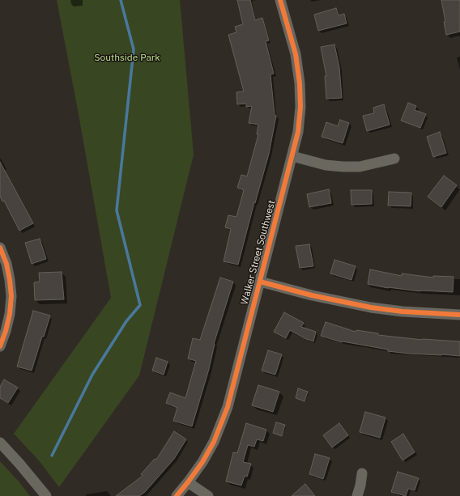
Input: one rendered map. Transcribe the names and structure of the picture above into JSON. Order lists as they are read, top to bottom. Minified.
{"streets":{"street":["Walker Street Southwest"]},"parks":["Southside Park"]}
